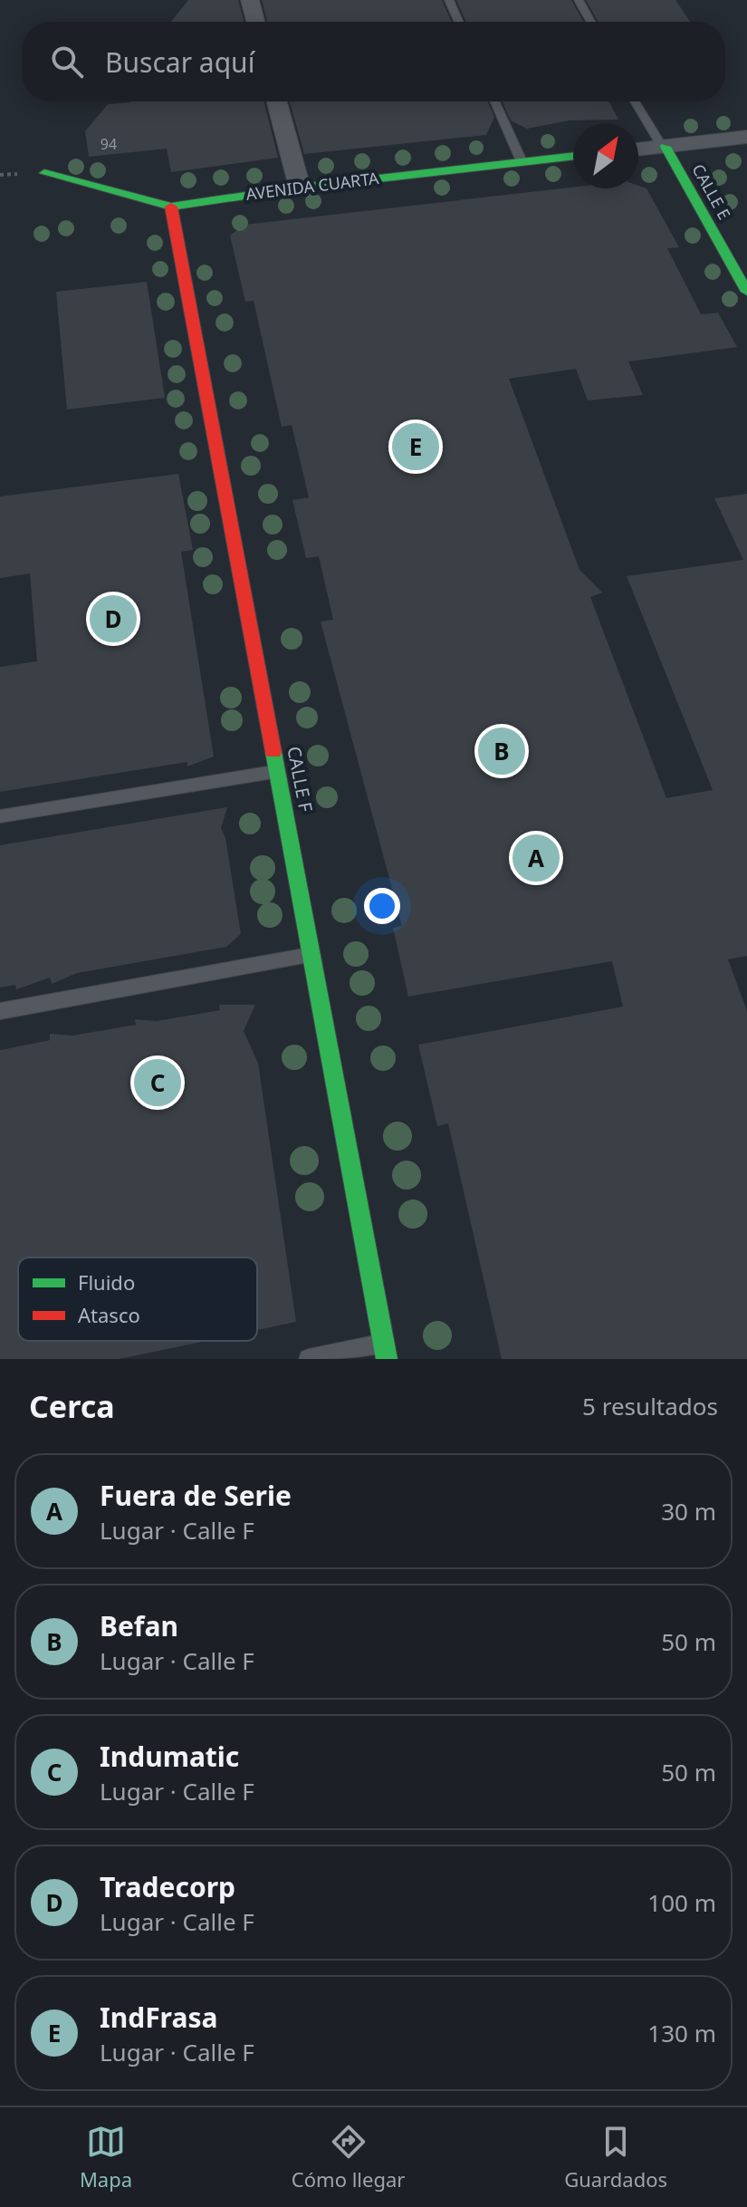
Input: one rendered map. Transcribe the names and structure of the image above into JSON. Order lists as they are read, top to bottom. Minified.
{"streets":{"street":["AVENIDA CUARTA","CALLE E","CALLE F"]},"crossings":[["AVENIDA CUARTA","CALLE F"]],"house_numbers":["94"],"legend":["Fluido","Atasco"],"north":"top right","page":{"search":"Buscar aquí","pins":["E","D","B","A","C"],"heading":["Cerca","5 resultados"],"list":[{"mark":"A","name":"Fuera de Serie","note":"Lugar · Calle F","value":"30 m"},{"mark":"B","name":"Befan","note":"Lugar · Calle F","value":"50 m"},{"mark":"C","name":"Indumatic","note":"Lugar · Calle F","value":"50 m"},{"mark":"D","name":"Tradecorp","note":"Lugar · Calle F","value":"100 m"},{"mark":"E","name":"IndFrasa","note":"Lugar · Calle F","value":"130 m"}],"nav":["Mapa","Cómo llegar","Guardados"]}}
